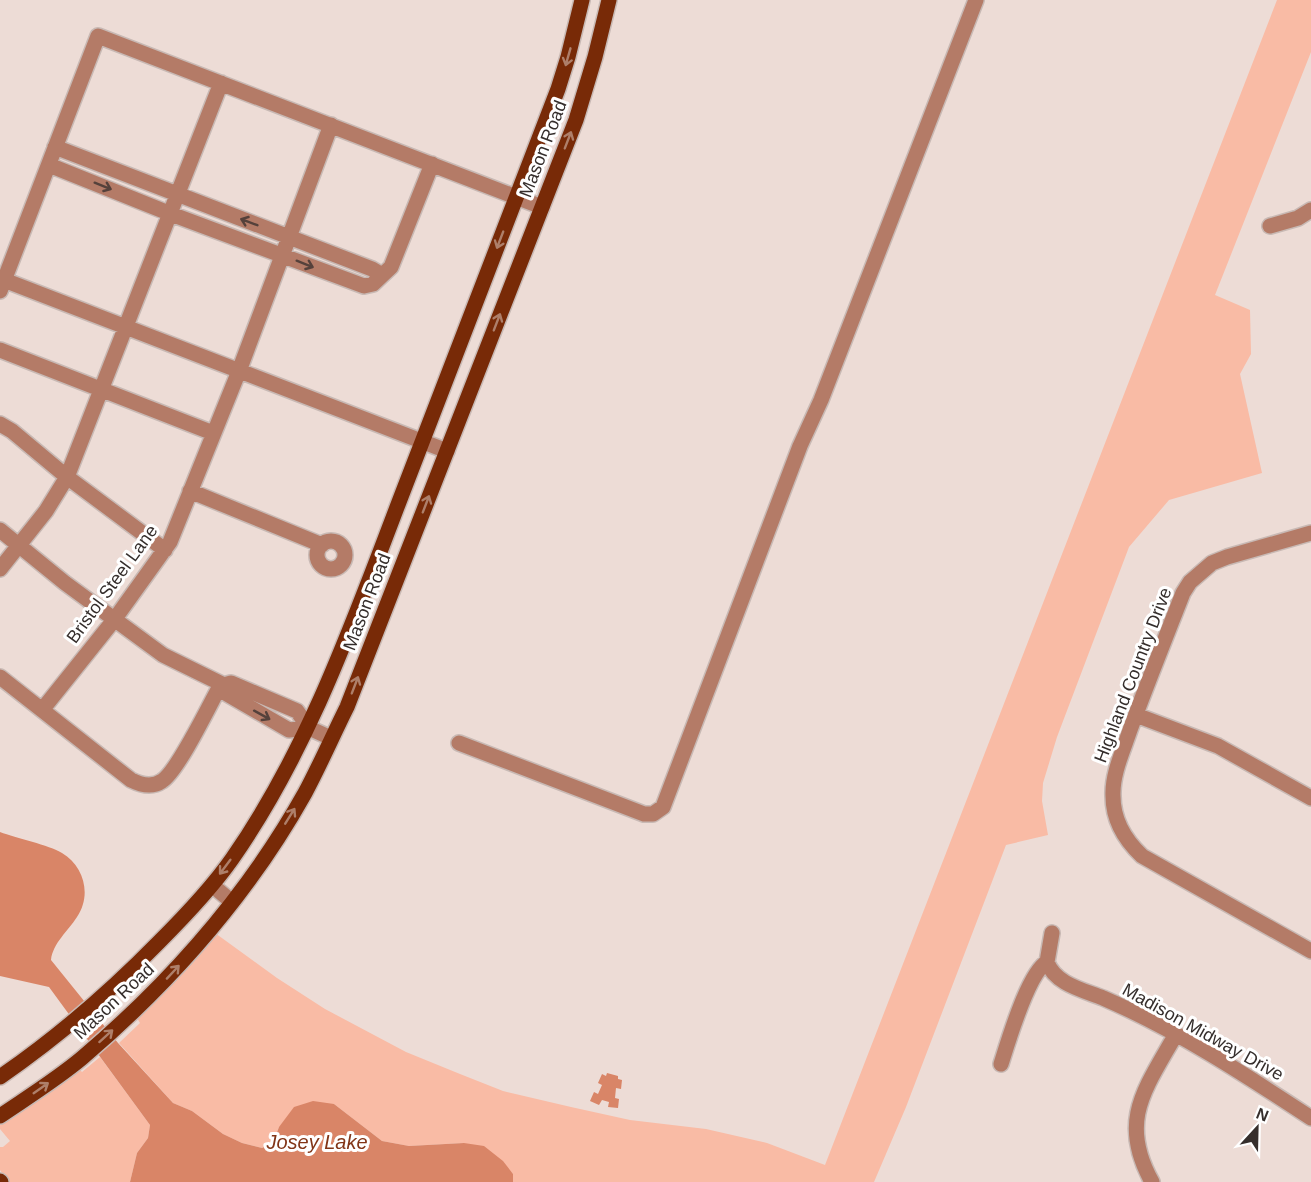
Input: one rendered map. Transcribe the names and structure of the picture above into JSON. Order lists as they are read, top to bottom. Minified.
{"streets":{"main road":["Mason Road"],"street":["Bristol Steel Lane","Highland Country Drive","Madison Midway Drive"]},"water":["Josey Lake"],"north":"top"}
